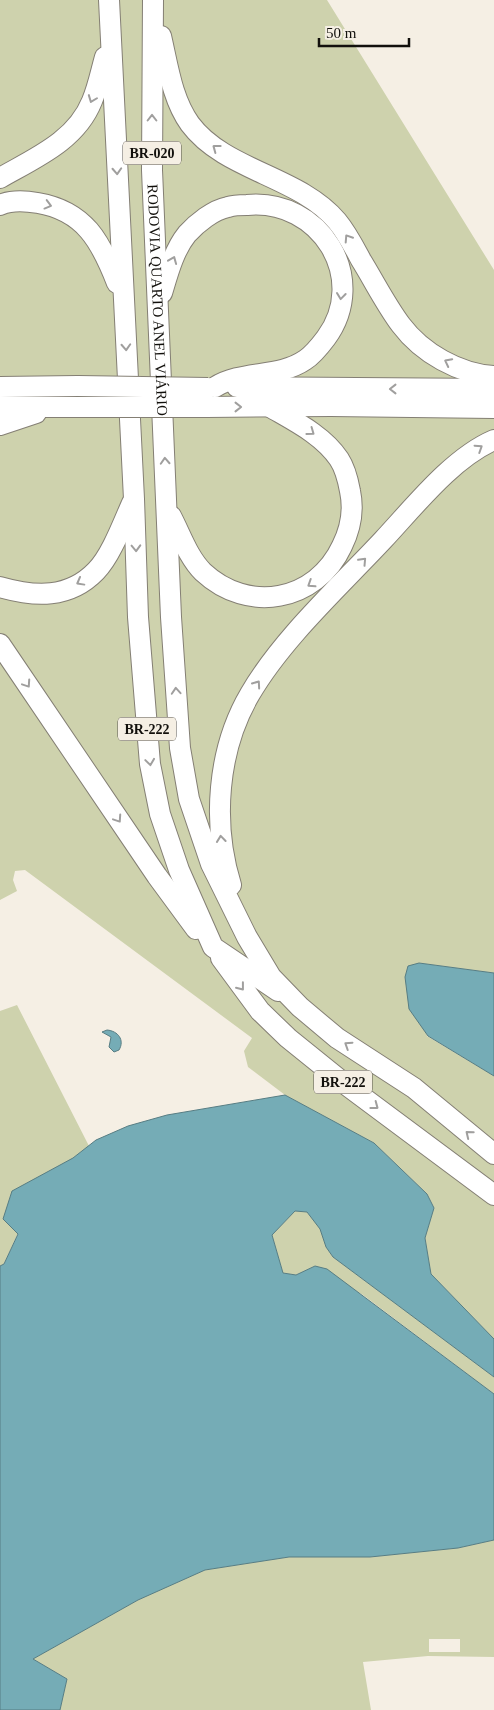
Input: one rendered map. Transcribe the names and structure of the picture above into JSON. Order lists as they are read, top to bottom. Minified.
{"streets":{"highway":["BR-020","RODOVIA QUARTO ANEL VIÁRIO","BR-222"]},"crossings":[["BR-020","BR-222"],["RODOVIA QUARTO ANEL VIÁRIO","BR-222"]],"scale_bar":"50 m"}
